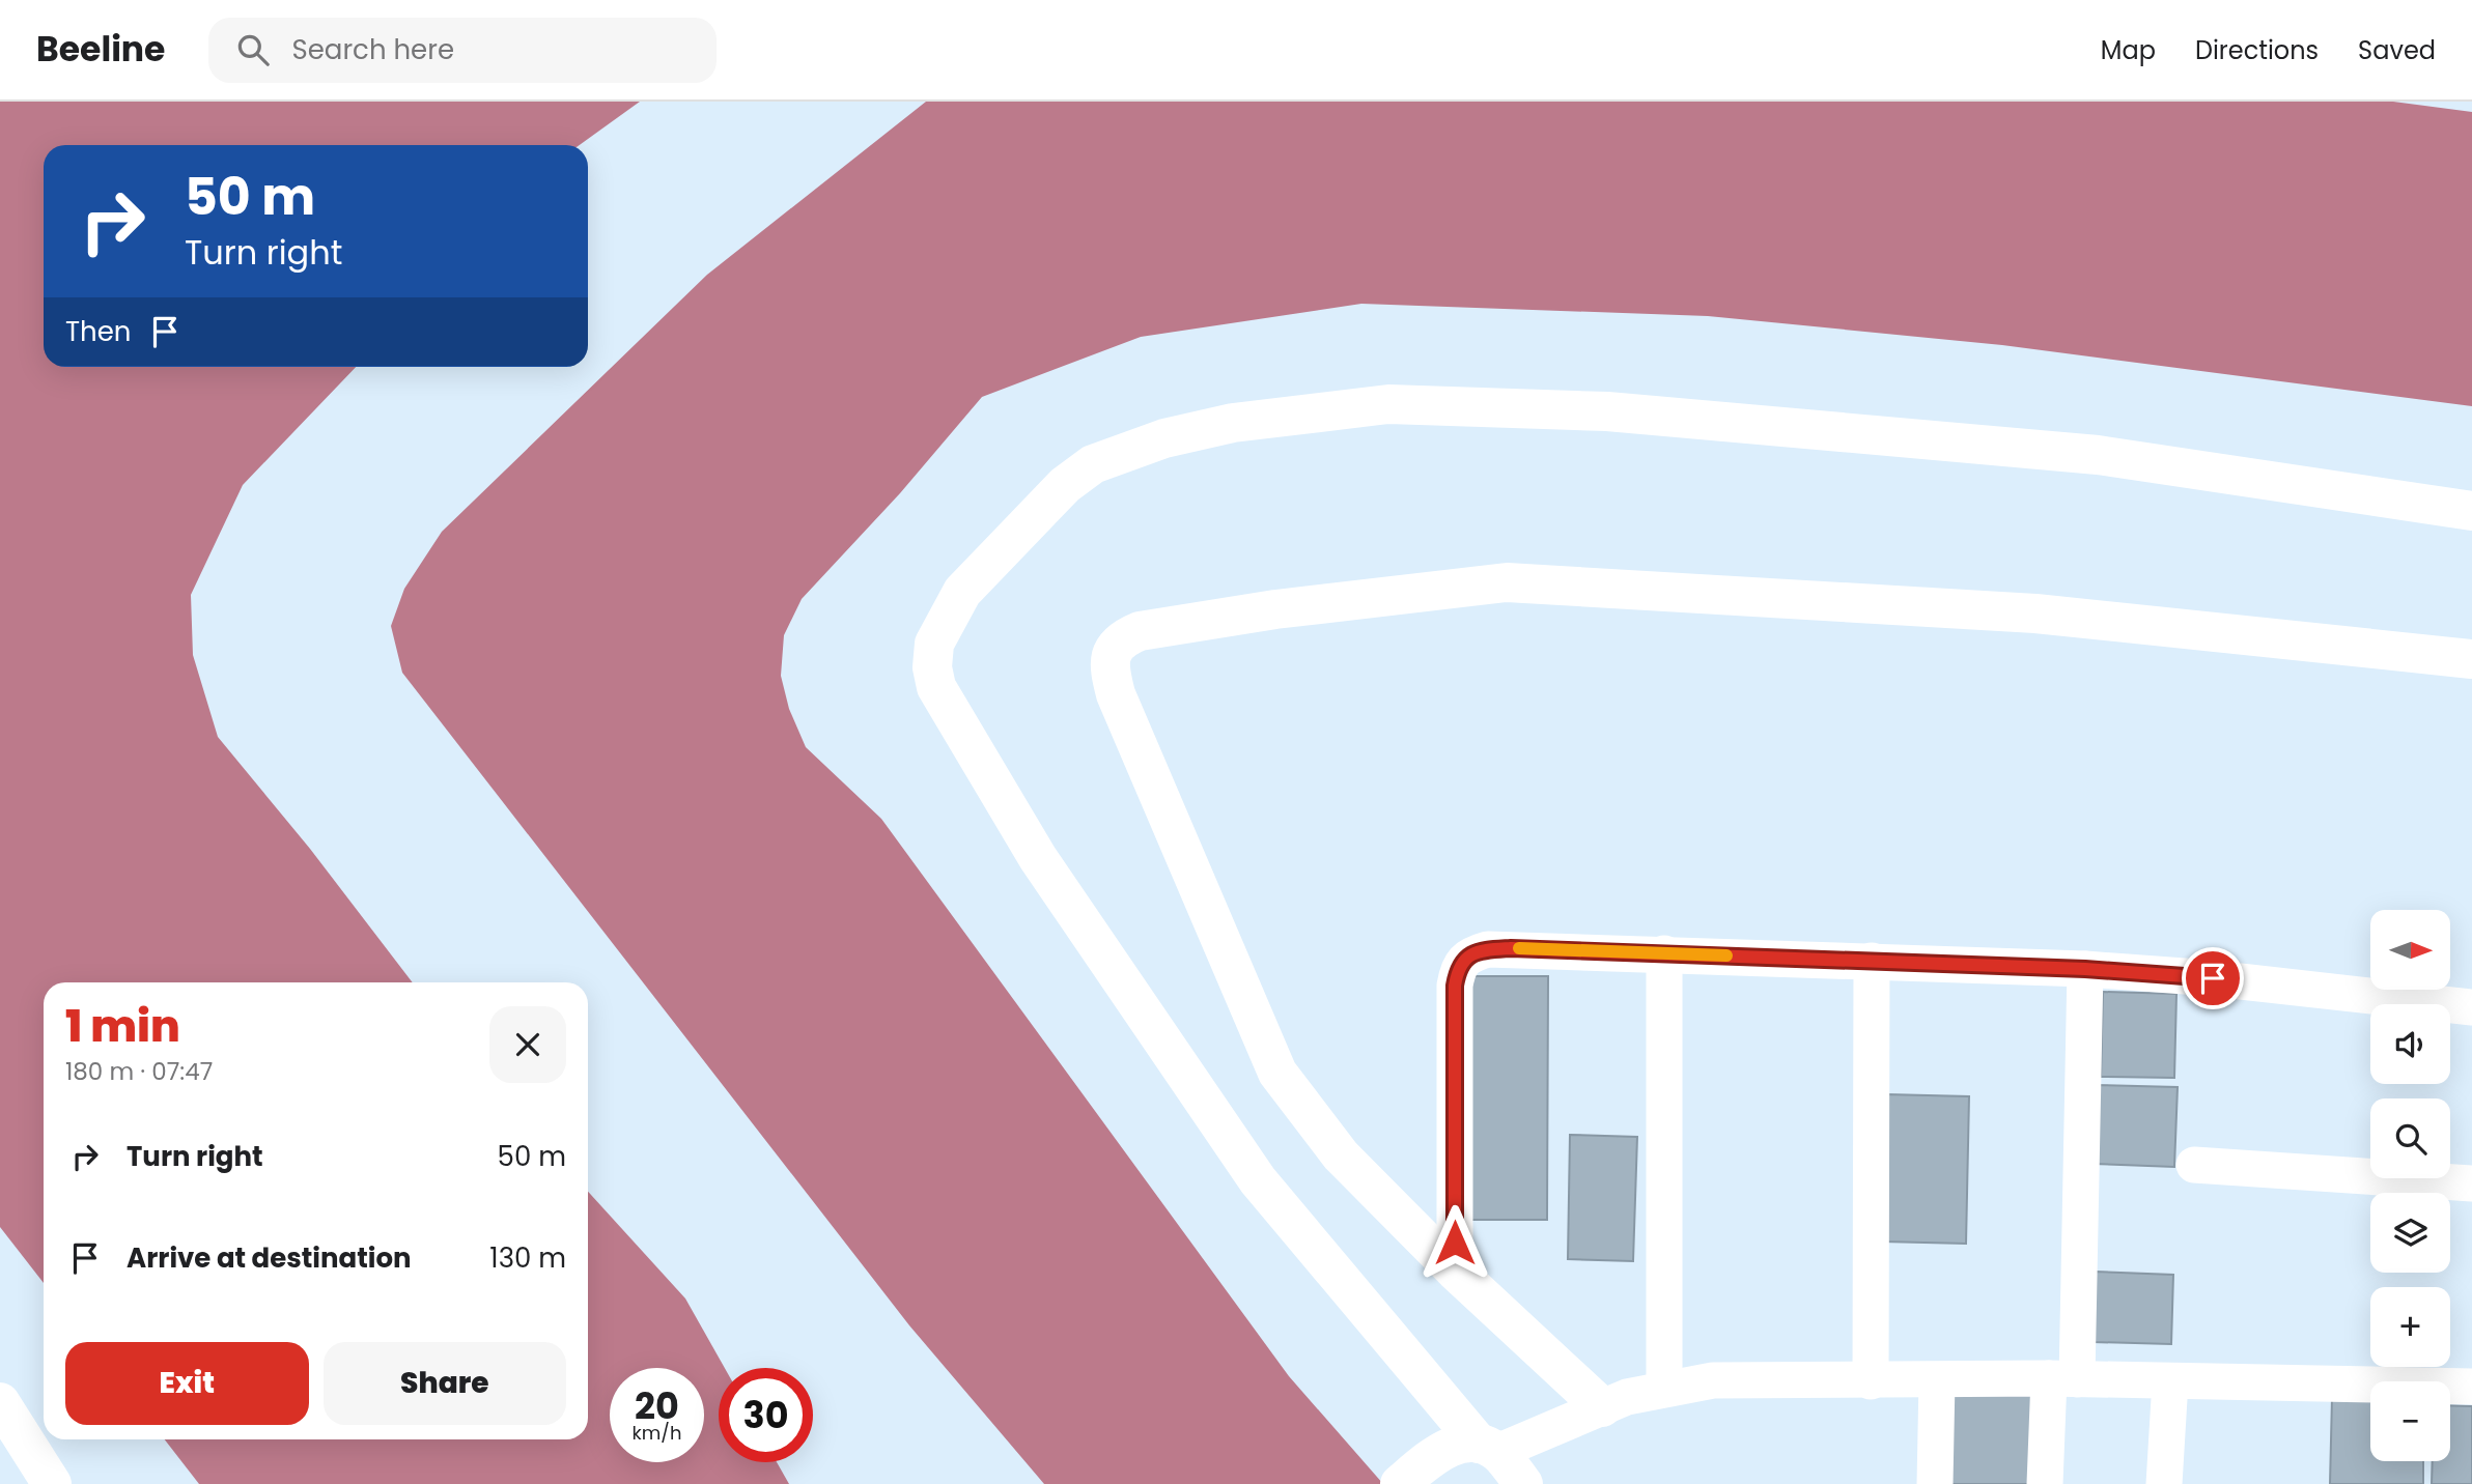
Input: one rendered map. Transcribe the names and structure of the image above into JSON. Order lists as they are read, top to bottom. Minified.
{"north":"right","page":{"header":"Beeline","search":"Search here","nav":["Map","Directions","Saved"],"turn":["50 m","Turn right"],"then":"Then","map_buttons":["+","−"],"heading":["1 min","180 m · 07:47"],"list":[{"name":"Turn right","value":"50 m"},{"name":"Arrive at destination","value":"130 m"}],"buttons":["Exit","Share"],"speed":"20 km/h","limit":"30"}}
